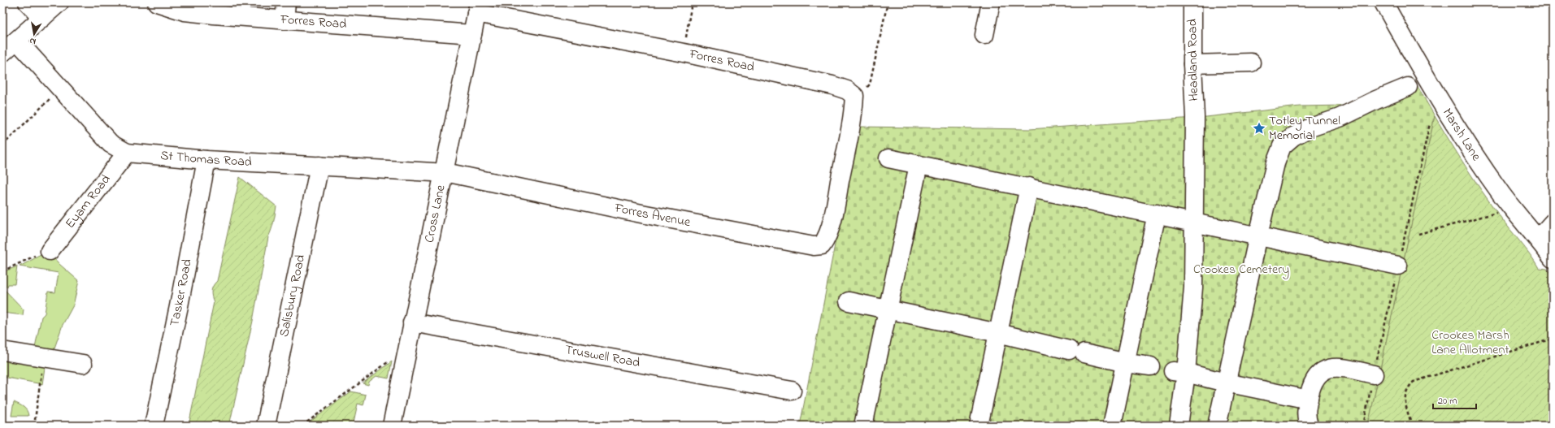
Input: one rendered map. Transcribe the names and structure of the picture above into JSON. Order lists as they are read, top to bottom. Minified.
{"streets":{"street":["Forres Road","Headland Road","Marsh Lane","St Thomas Road","Eyam Road","Cross Lane","Forres Avenue","Tasker Road","Salisbury Road","Truswell Road"]},"crossings":[["Forres Road","Cross Lane"],["Forres Road","Forres Avenue"],["St Thomas Road","Eyam Road"],["St Thomas Road","Cross Lane"],["St Thomas Road","Forres Avenue"],["St Thomas Road","Tasker Road"],["St Thomas Road","Salisbury Road"],["Cross Lane","Forres Avenue"],["Cross Lane","Truswell Road"]],"parks":["Crookes Cemetery","Crookes Marsh Lane Allotment"],"places":{"place":["Totley Tunnel Memorial"]},"scale_bar":"20 m","north":"bottom"}
